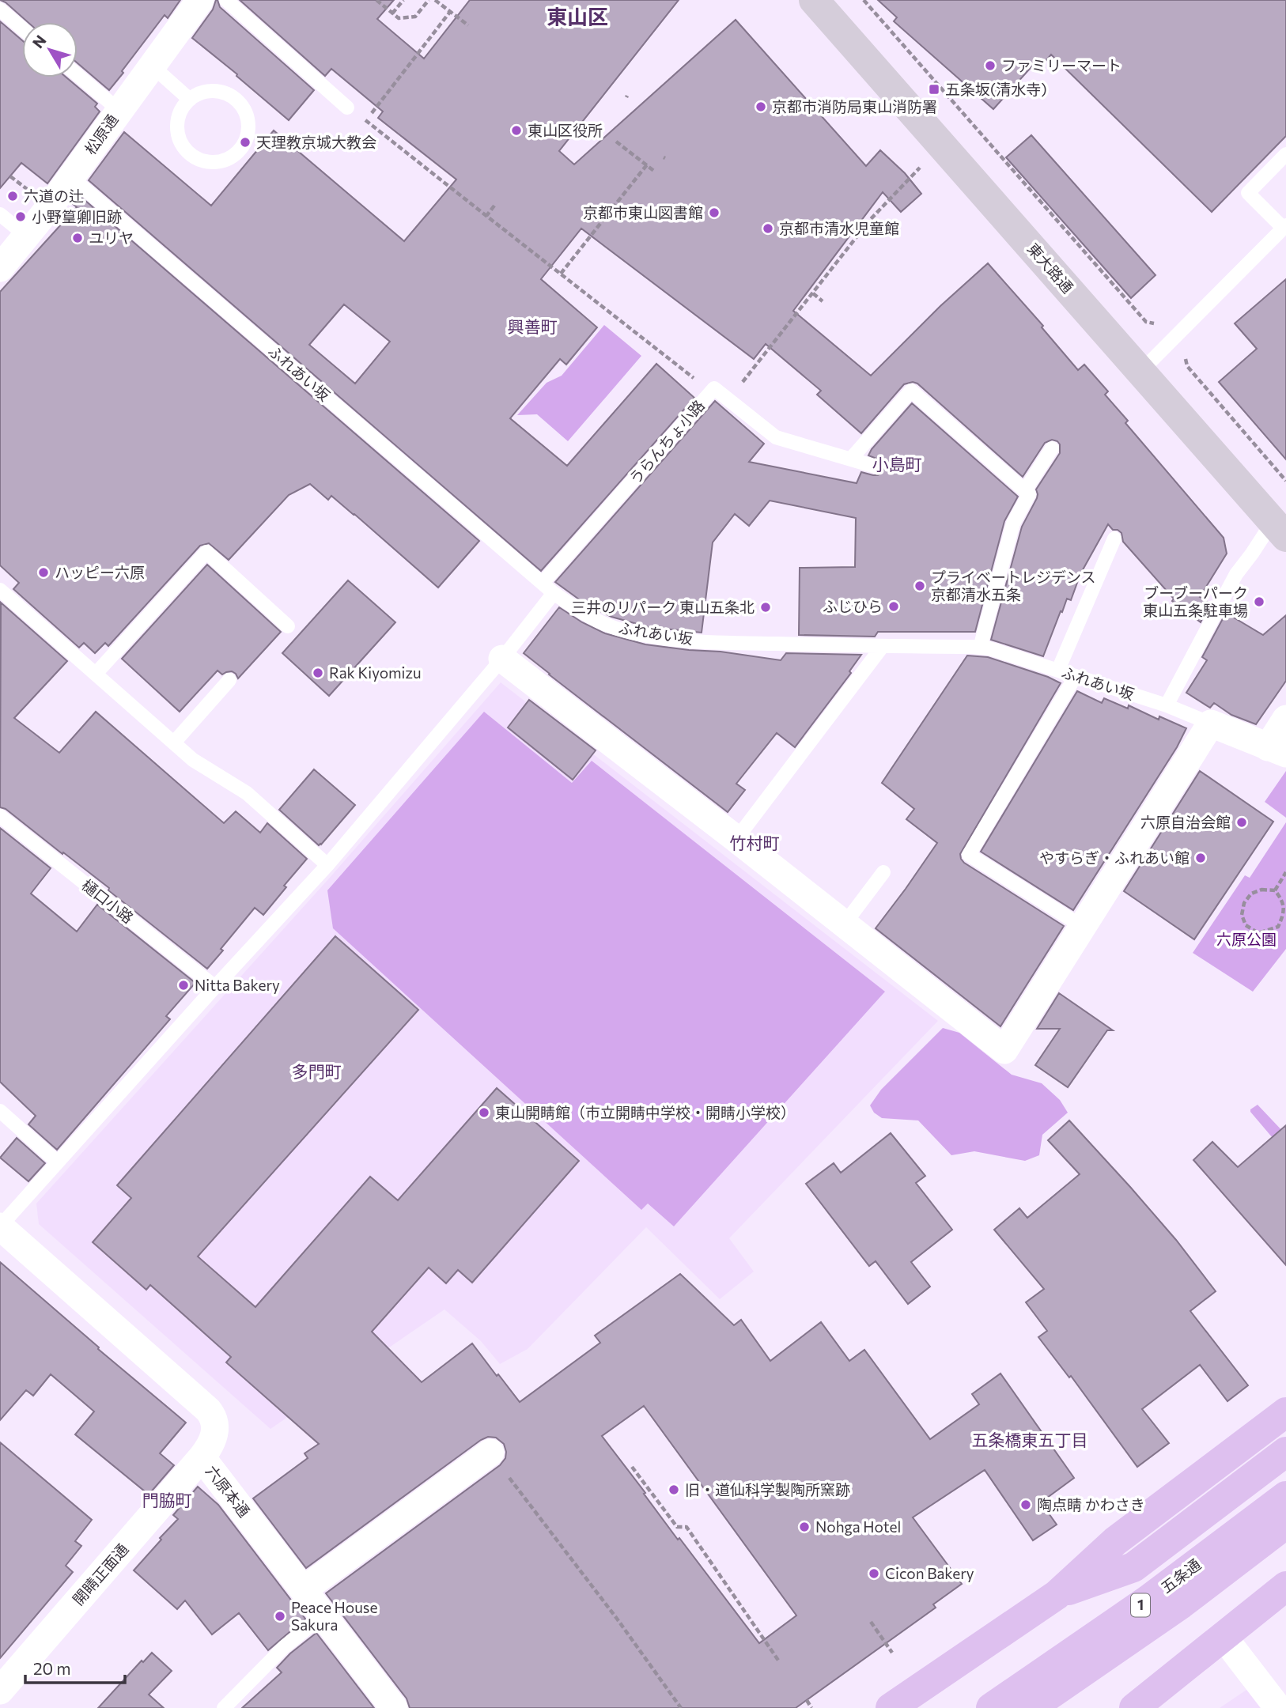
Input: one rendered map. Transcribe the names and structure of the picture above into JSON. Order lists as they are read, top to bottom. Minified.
{"streets":{"highway":["五条通","1"],"main road":["東大路通"],"street":["松原通","ふれあい坂","六原本通","開睛正面通"],"lane":["うらんちょ小路","樋口小路"]},"crossings":[["松原通","ふれあい坂"],["ふれあい坂","うらんちょ小路"],["六原本通","開睛正面通"]],"districts":["東山区","興善町","小島町","竹村町","多門町","五条橋東五丁目","門脇町"],"parks":["六原公園"],"places":{"other":["ファミリーマート","京都市消防局東山消防署","東山区役所","天理教京城大教会","六道の辻","京都市東山図書館","小野篁卿旧跡","京都市清水児童館","ユリヤ","ハッピー六原","プライベートレジデンス 京都清水五条","ブーブーパーク 東山五条駐車場","ふじひら","三井のリパーク 東山五条北","Rak Kiyomizu","六原自治会館","やすらぎ・ふれあい館","Nitta Bakery","東山開睛館（市立開睛中学校・開睛小学校）","旧・道仙科学製陶所窯跡","陶点睛 かわさき","Nohga Hotel","Cicon Bakery","Peace House Sakura"],"transit":["五条坂(清水寺)"]},"scale_bar":"20 m","north":"top left"}
